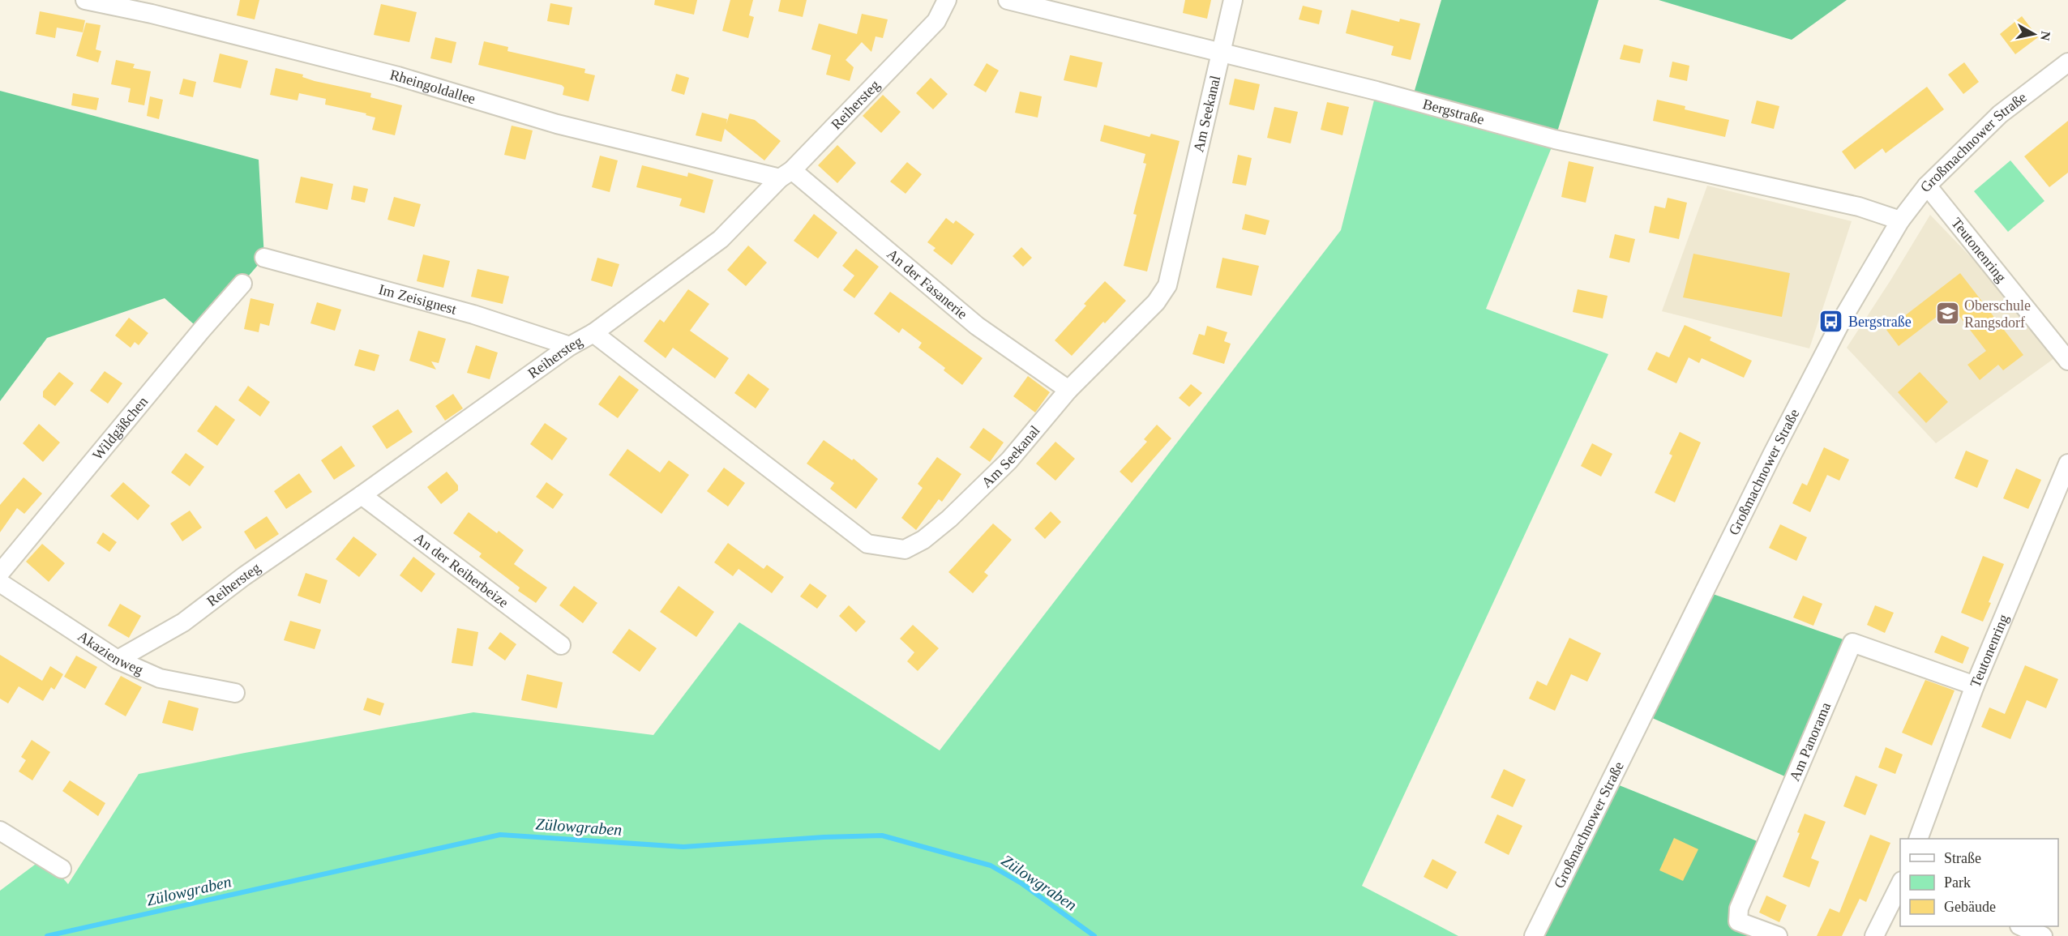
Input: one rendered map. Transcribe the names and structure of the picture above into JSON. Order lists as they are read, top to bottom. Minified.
{"streets":{"street":["Rheingoldallee","Reihersteg","Bergstraße","Am Seekanal","Großmachnower Straße","Teutonenring","An der Fasanerie","Im Zeisignest","Wildgäßchen","An der Reiherbeize","Akazienweg","Am Panorama"]},"crossings":[["Rheingoldallee","Reihersteg"],["Rheingoldallee","An der Fasanerie"],["Reihersteg","Am Seekanal"],["Reihersteg","An der Fasanerie"],["Reihersteg","Im Zeisignest"],["Reihersteg","An der Reiherbeize"],["Reihersteg","Akazienweg"],["Bergstraße","Am Seekanal"],["Bergstraße","Großmachnower Straße"],["Am Seekanal","An der Fasanerie"],["Großmachnower Straße","Teutonenring"],["Teutonenring","Am Panorama"]],"water":["Zülowgraben"],"places":{"school or university":["Oberschule Rangsdorf"],"bus stop":["Bergstraße"]},"legend":["Straße","Park","Gebäude"],"north":"right"}
